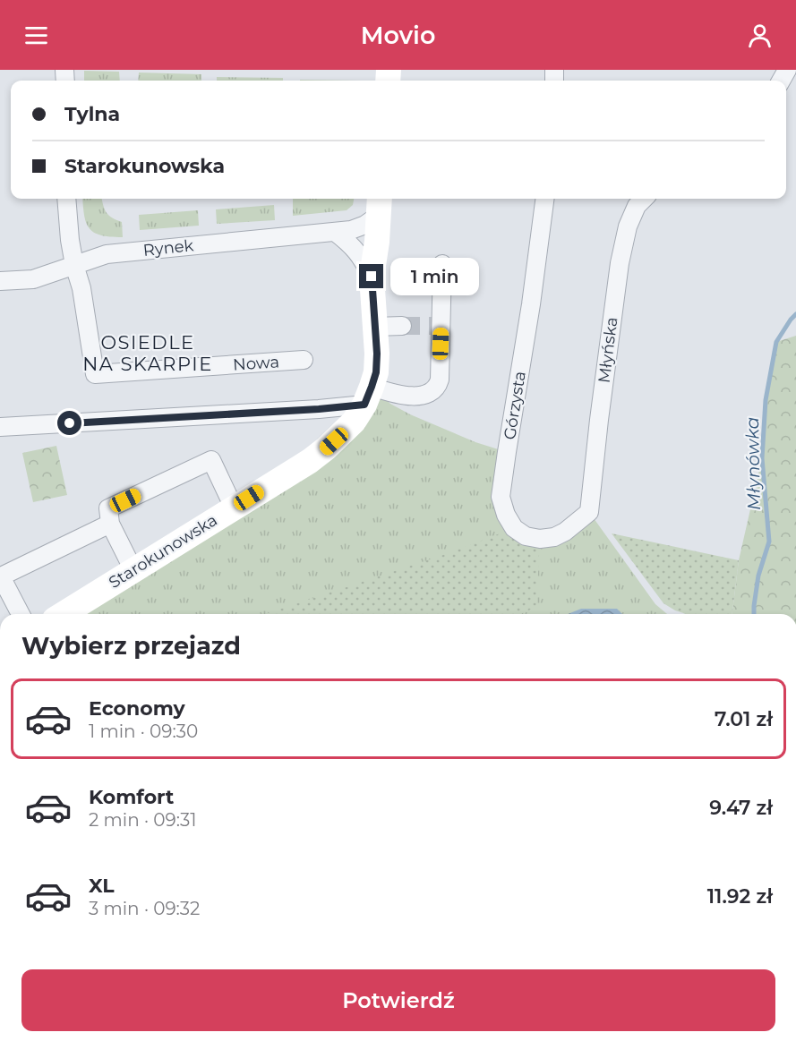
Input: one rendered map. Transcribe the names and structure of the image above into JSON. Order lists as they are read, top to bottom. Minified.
{"streets":{"street":["Rynek","Młyńska","Nowa","Górzysta","Starokunowska"]},"crossings":[["Rynek","Nowa"],["Rynek","Starokunowska"],["Młyńska","Górzysta"]],"districts":["OSIEDLE NA SKARPIE"],"water":["Młynówka"],"page":{"header":"Movio","banner":["Tylna","Starokunowska"],"bubble":"1 min","heading":"Wybierz przejazd","list":[{"name":"Economy","note":"1 min · 09:30","value":"7.01 zł"},{"name":"Komfort","note":"2 min · 09:31","value":"9.47 zł"},{"name":"XL","note":"3 min · 09:32","value":"11.92 zł"}],"buttons":"Potwierdź"}}
